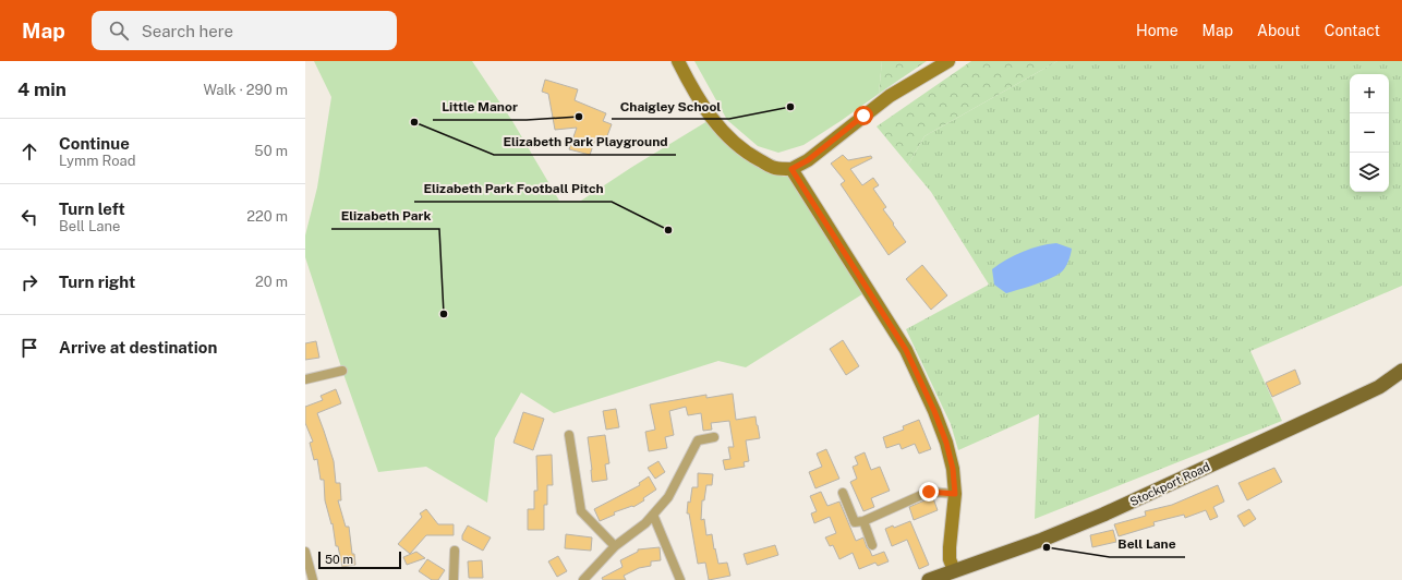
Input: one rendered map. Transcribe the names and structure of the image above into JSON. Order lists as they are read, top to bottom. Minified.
{"streets":{"main road":["Stockport Road"]},"places":["Chaigley School","Little Manor","Elizabeth Park Playground","Elizabeth Park Football Pitch","Elizabeth Park","Bell Lane"],"scale_bar":"50 m","page":{"header":"Map","search":"Search here","nav":["Home","Map","About","Contact"],"heading":["4 min","Walk · 290 m"],"map_buttons":["+","−"],"list":[["Continue","Lymm Road","50 m"],["Turn left","Bell Lane","220 m"],["Turn right","20 m"],"Arrive at destination"],"scale":"50 m"}}
